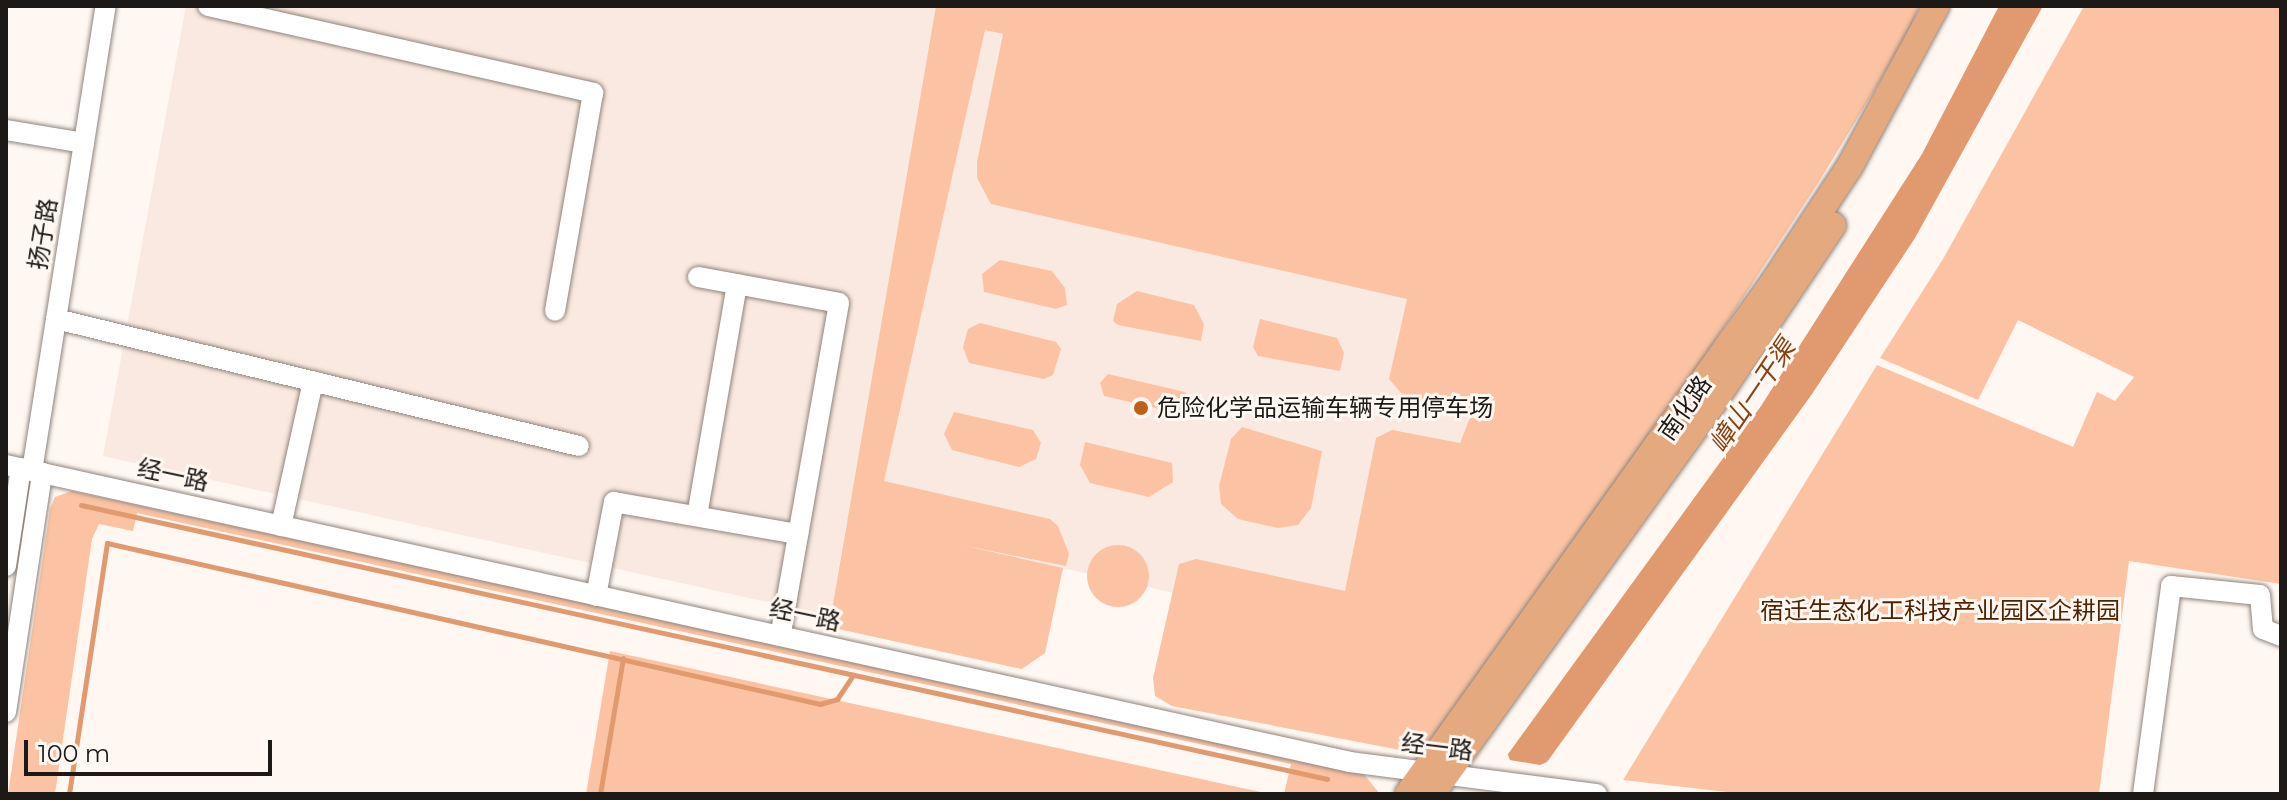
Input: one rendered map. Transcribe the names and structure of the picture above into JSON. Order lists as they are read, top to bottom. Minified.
{"streets":{"main road":["南化路"],"street":["扬子路","经一路"]},"crossings":[["扬子路","经一路"],["南化路","经一路"]],"water":["嶂山一干渠"],"parks":["宿迁生态化工科技产业园区企耕园"],"places":["危险化学品运输车辆专用停车场"],"scale_bar":"100 m"}
